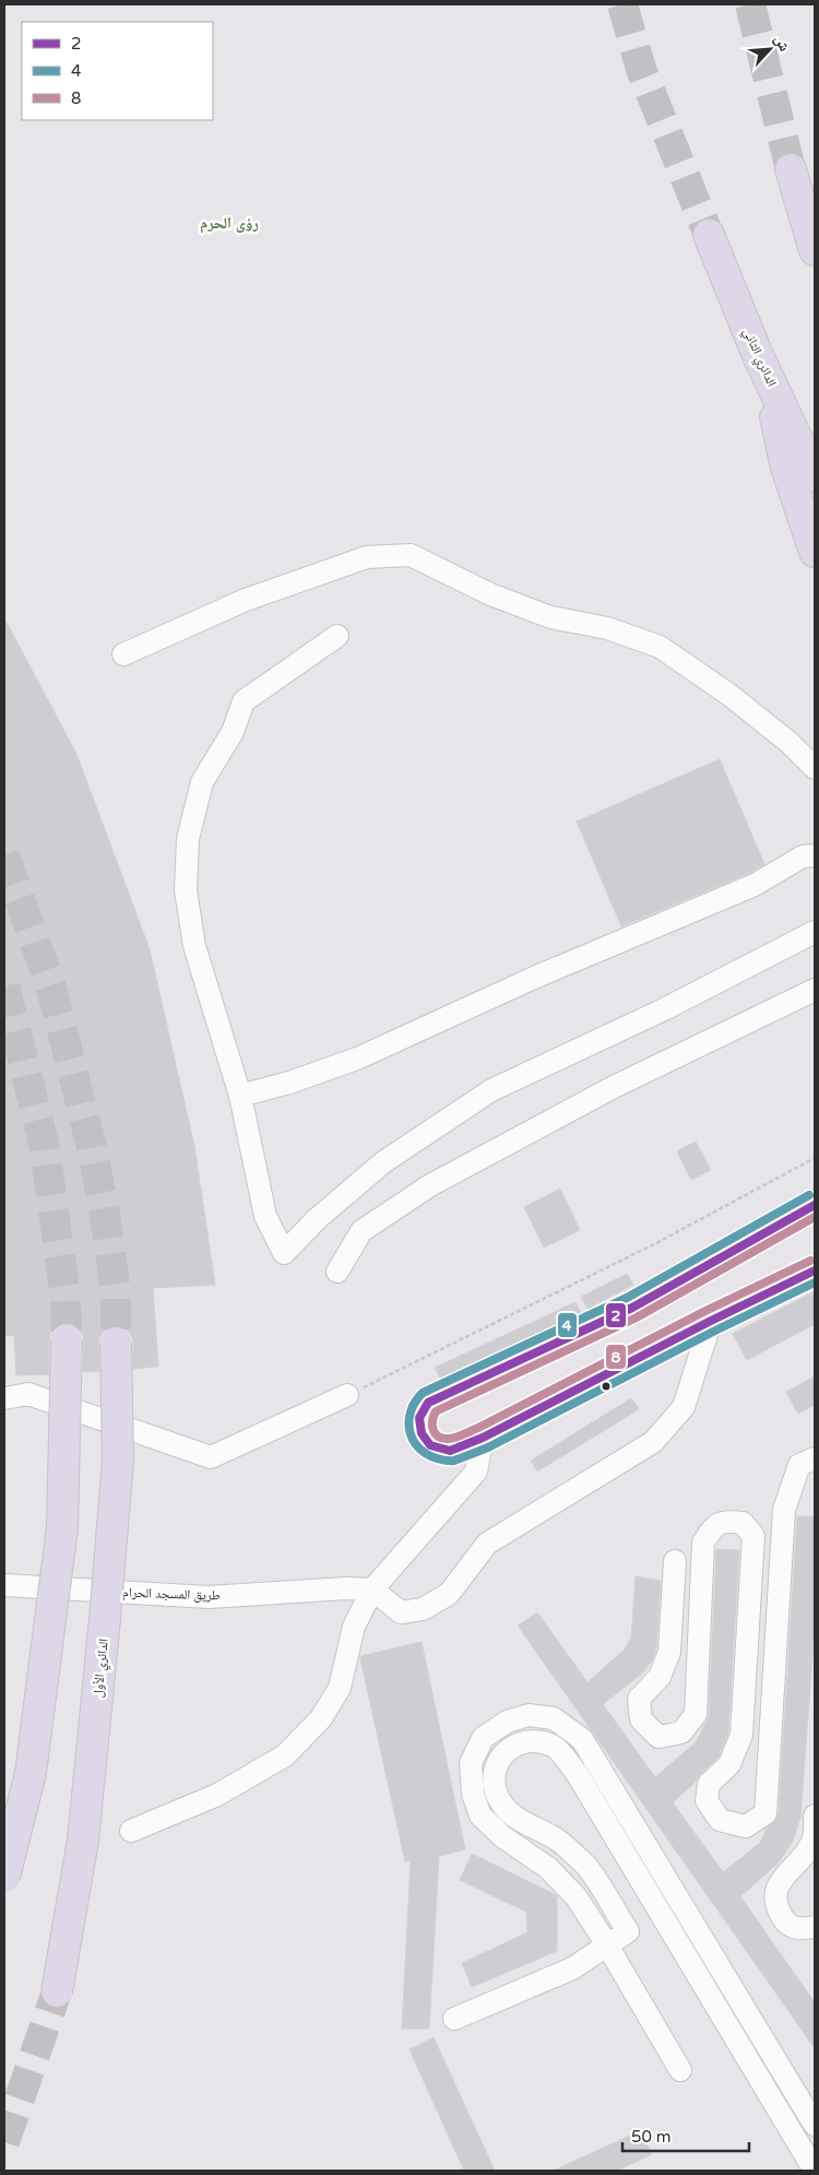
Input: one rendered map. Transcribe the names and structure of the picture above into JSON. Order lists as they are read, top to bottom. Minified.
{"streets":{"highway":["الدائري الثاني","الدائري الأول"],"street":["طريق المسجد الحرام"]},"districts":["رؤى الحرم"],"lines":["transit line 4","transit line 2","transit line 8"],"legend":["2","4","8"],"scale_bar":"50 m","north":"top right"}
